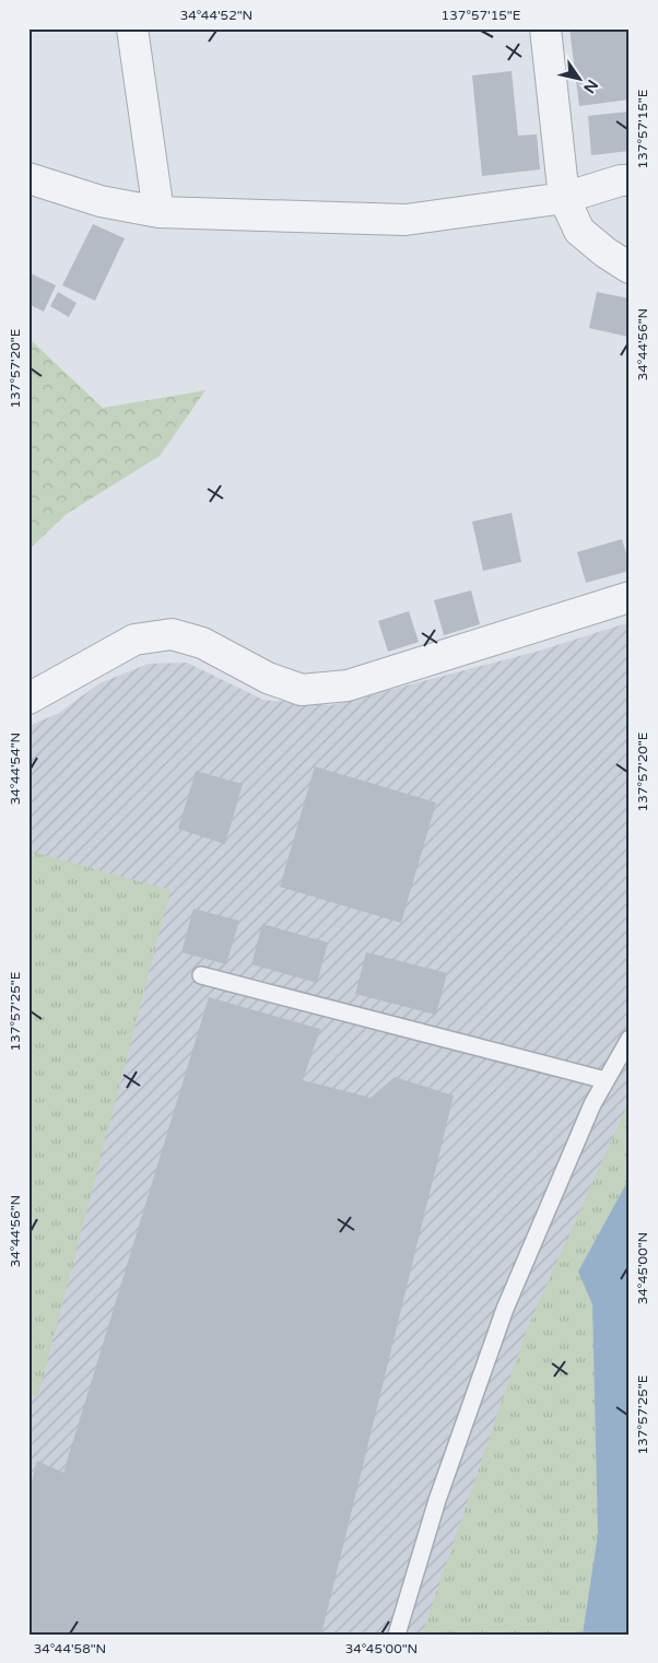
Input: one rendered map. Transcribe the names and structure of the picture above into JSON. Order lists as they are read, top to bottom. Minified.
{"north":"bottom right","coordinates":["34°44'52\"N","137°57'15\"E","34°44'56\"N","137°57'20\"E","34°44'54\"N","137°57'25\"E","34°45'00\"N","34°44'58\"N"]}
